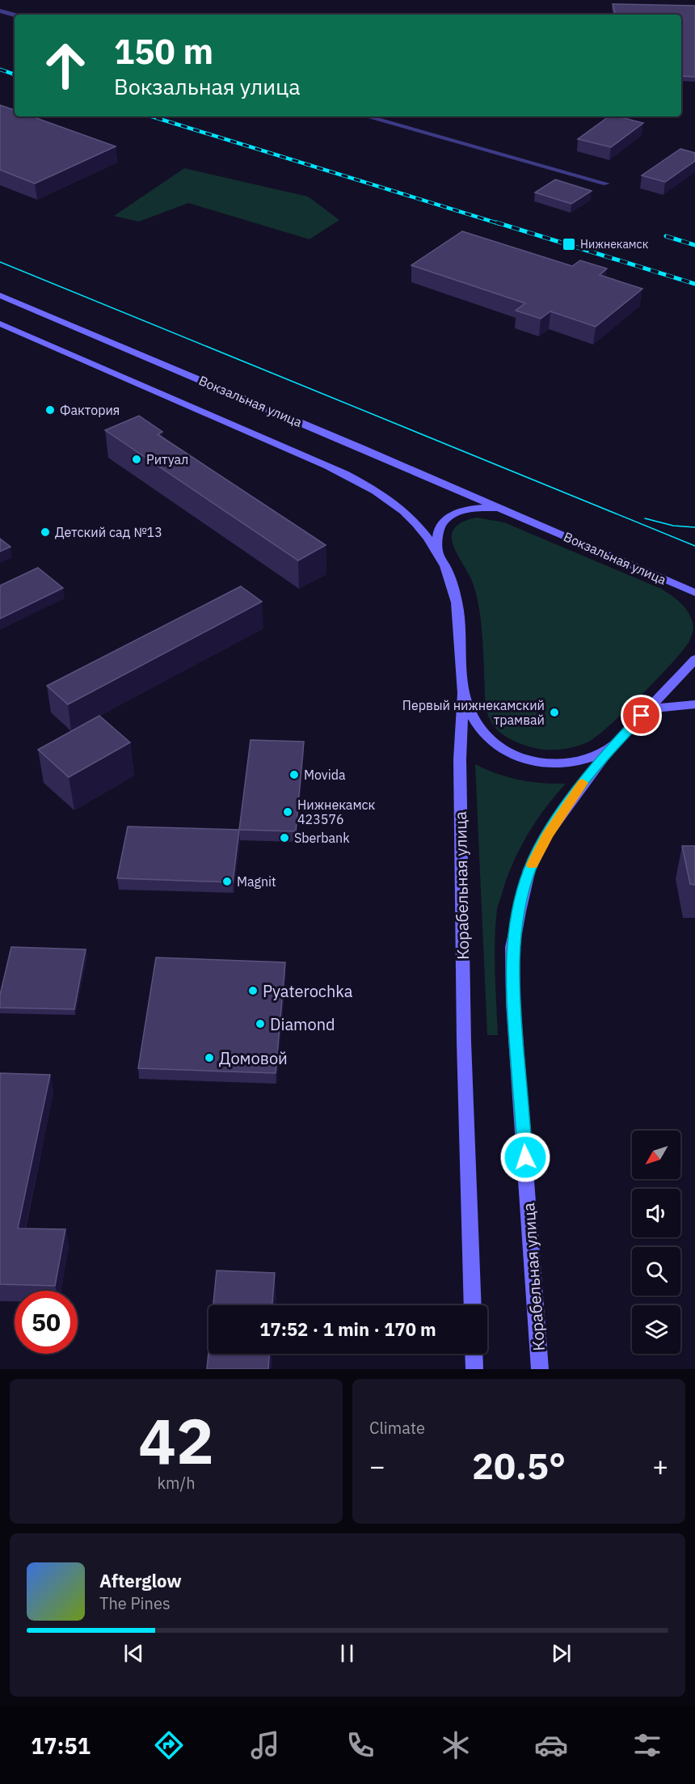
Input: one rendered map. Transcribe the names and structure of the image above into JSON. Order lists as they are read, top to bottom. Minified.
{"streets":{"main road":["Вокзальная улица","Корабельная улица"]},"crossings":[["Вокзальная улица","Корабельная улица"]],"places":{"transit":["Нижнекамск"],"other":["Фактория","Ритуал","Детский сад №13","Первый нижнекамский трамвай","Movida","Нижнекамск 423576","Sberbank","Magnit","Pyaterochka","Diamond","Домовой"]},"north":"bottom left","page":{"turn":["150 m","Вокзальная улица"],"limit":"50","trip":"17:52 · 1 min · 170 m","tile":[["42","km/h"],"Climate"],"heat":["−","20.5°","+"],"song":["Afterglow","The Pines"],"tabs":"17:51"}}
